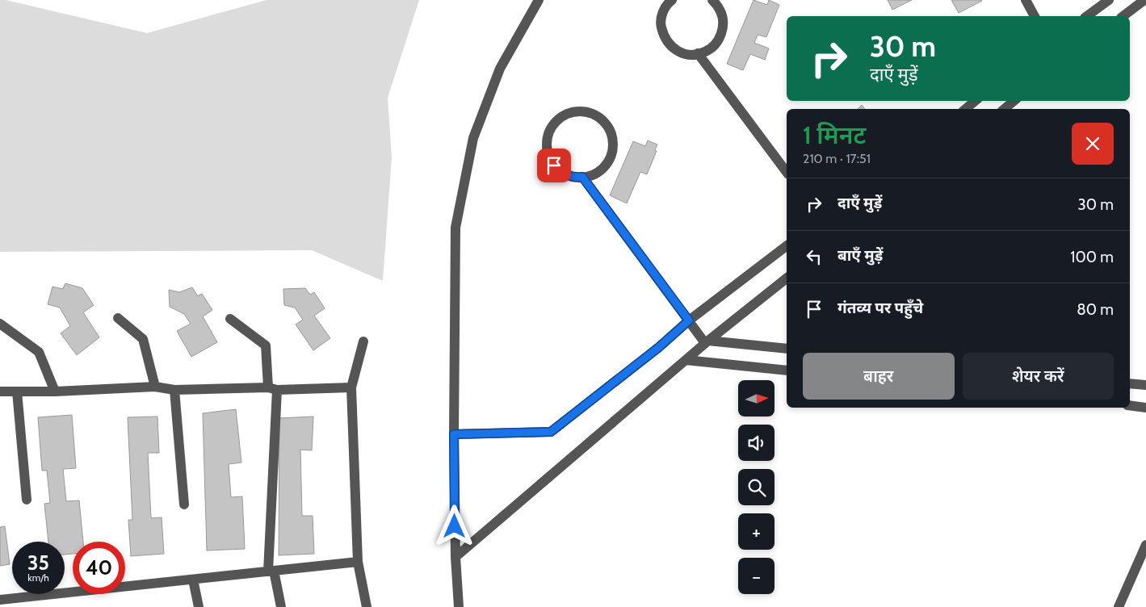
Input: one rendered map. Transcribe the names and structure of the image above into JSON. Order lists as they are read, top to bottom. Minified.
{"north":"right","page":{"turn":["30 m","दाएँ मुड़ें"],"heading":["1 मिनट","210 m · 17:51"],"list":[{"name":"दाएँ मुड़ें","value":"30 m"},{"name":"बाएँ मुड़ें","value":"100 m"},{"name":"गंतव्य पर पहुँचे","value":"80 m"}],"buttons":["बाहर","शेयर करें"],"map_buttons":["+","−"],"speed":"35 km/h","limit":"40"}}
